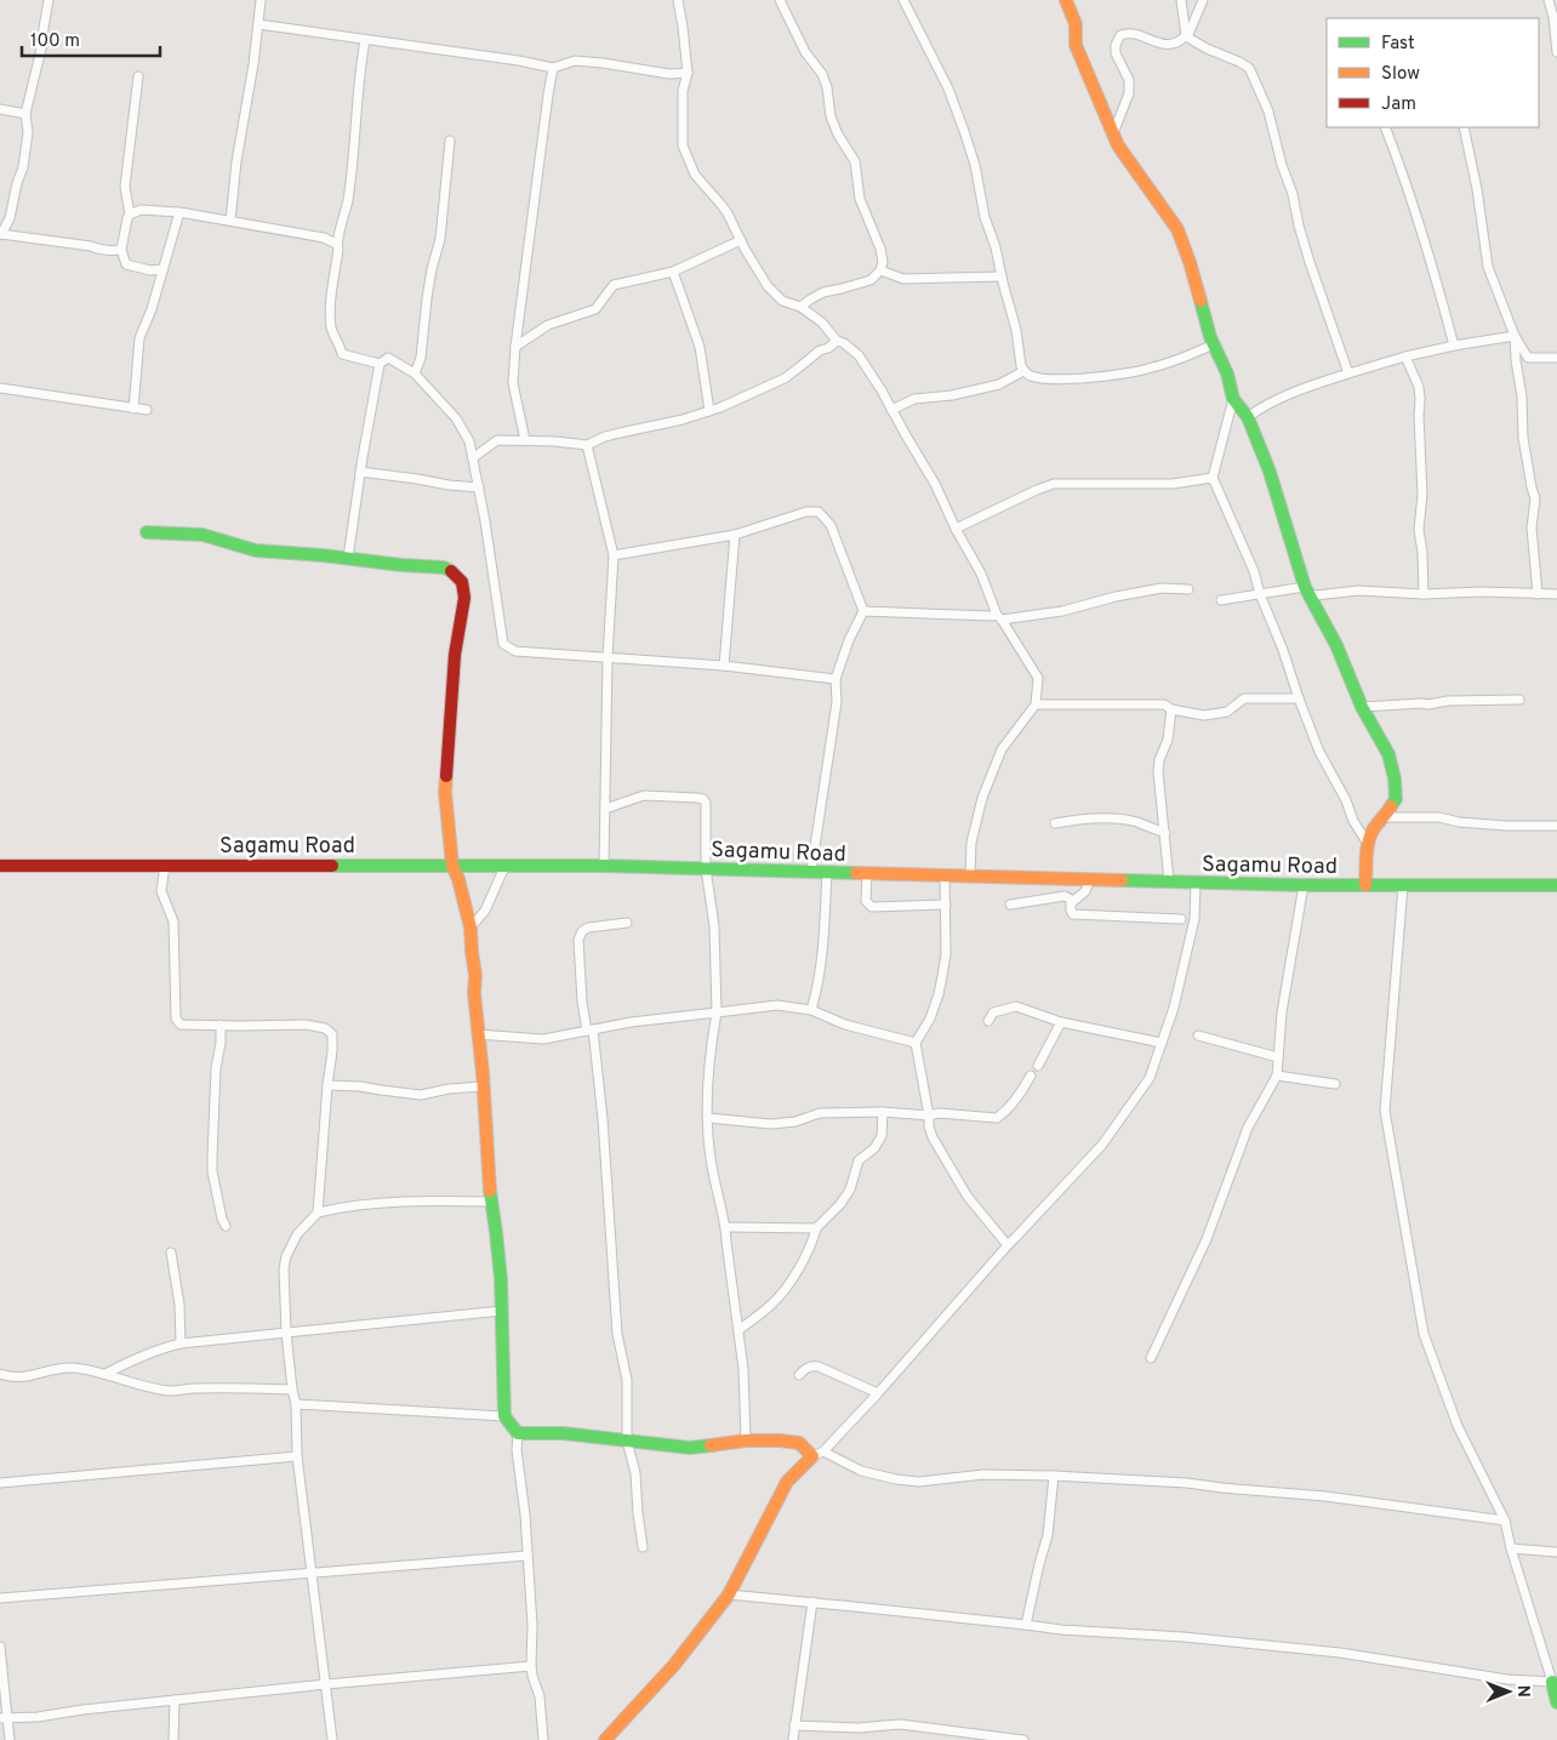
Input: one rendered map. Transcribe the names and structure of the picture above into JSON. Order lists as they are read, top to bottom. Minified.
{"streets":{"main road":["Sagamu Road"]},"legend":["Fast","Slow","Jam"],"scale_bar":"100 m","north":"right"}
